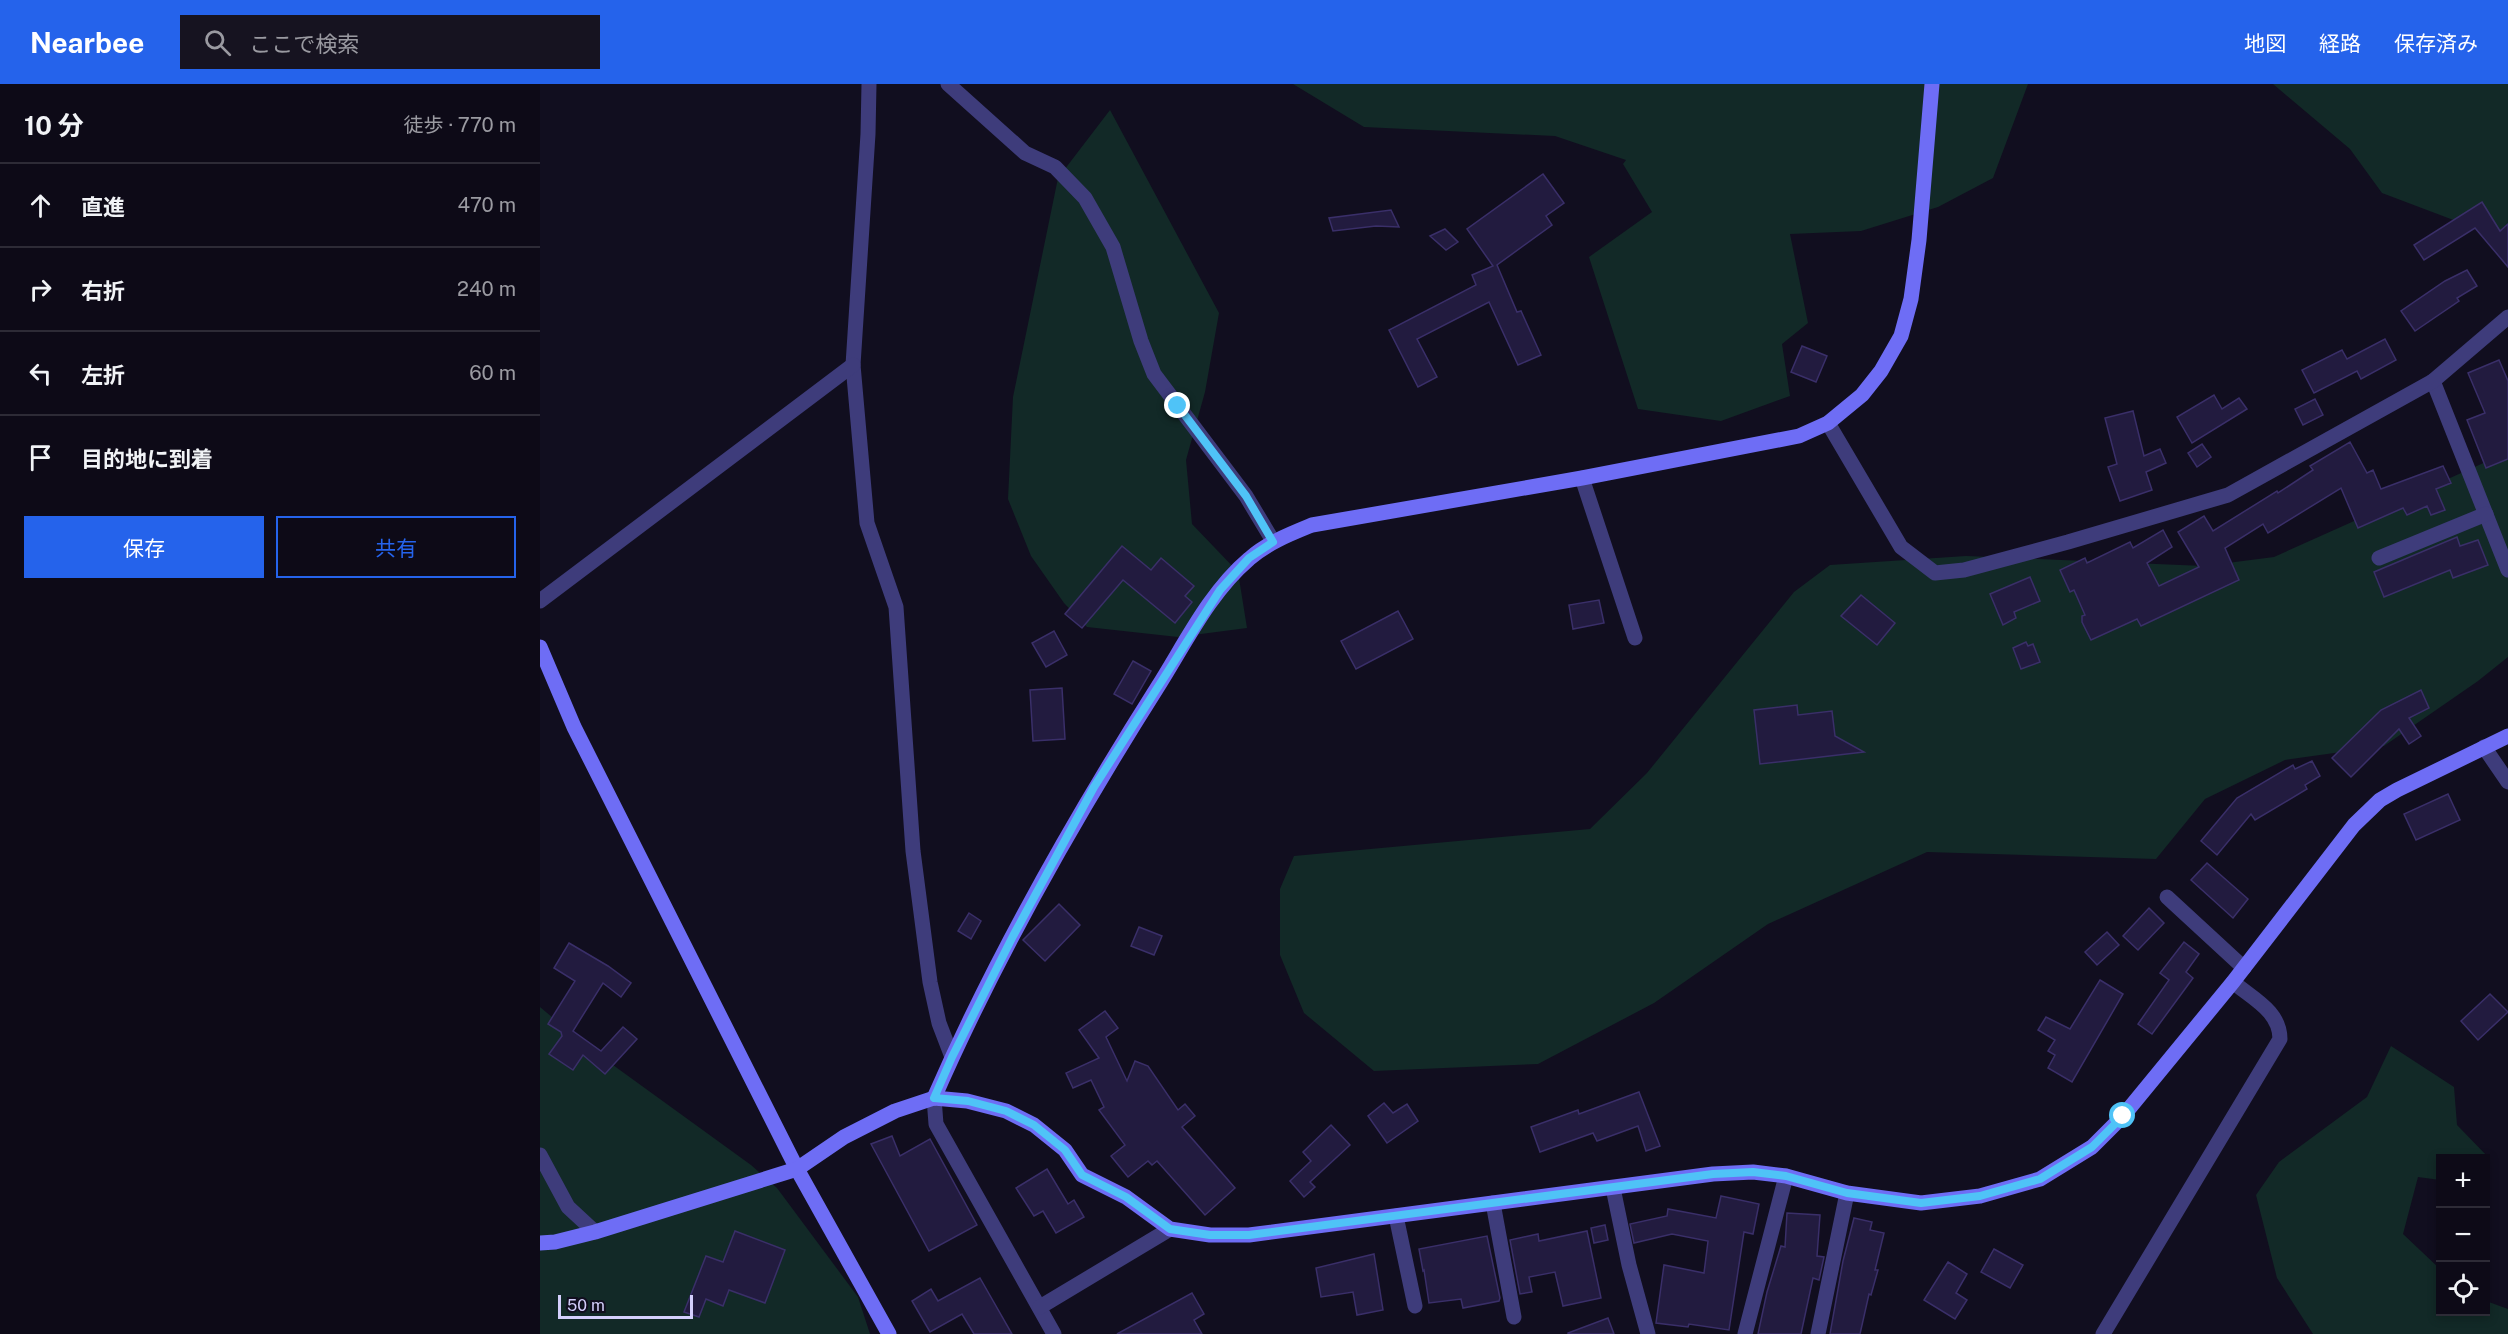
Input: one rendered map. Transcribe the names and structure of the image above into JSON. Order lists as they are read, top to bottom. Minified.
{"scale_bar":"50 m","page":{"header":"Nearbee","search":"ここで検索","nav":["地図","経路","保存済み"],"heading":["10 分","徒歩 · 770 m"],"list":[["直進","470 m"],["右折","240 m"],["左折","60 m"],"目的地に到着"],"buttons":["保存","共有"],"map_buttons":["+","−"],"scale":"50 m"}}
